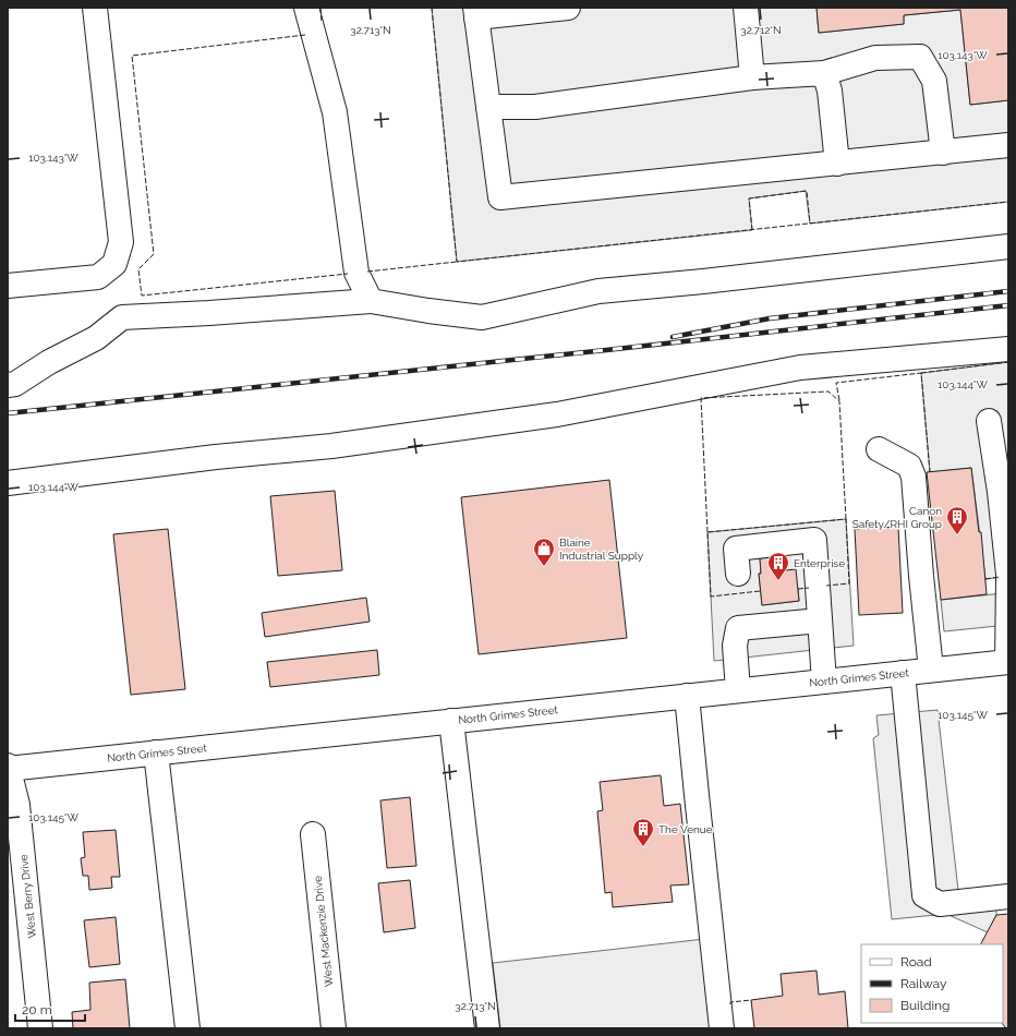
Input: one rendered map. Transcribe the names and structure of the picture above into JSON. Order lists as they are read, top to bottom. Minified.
{"streets":{"main road":["North Grimes Street","West Berry Drive","West Mackenzie Drive"]},"crossings":[["North Grimes Street","West Berry Drive"]],"places":{"building":["Canon Safety/RHI Group","Enterprise","The Venue"],"shop":["Blaine Industrial Supply"]},"legend":["Road","Railway","Building"],"scale_bar":"20 m","coordinates":["32.713°N","32.712°N","103.143°W","103.144°W","103.145°W"]}
